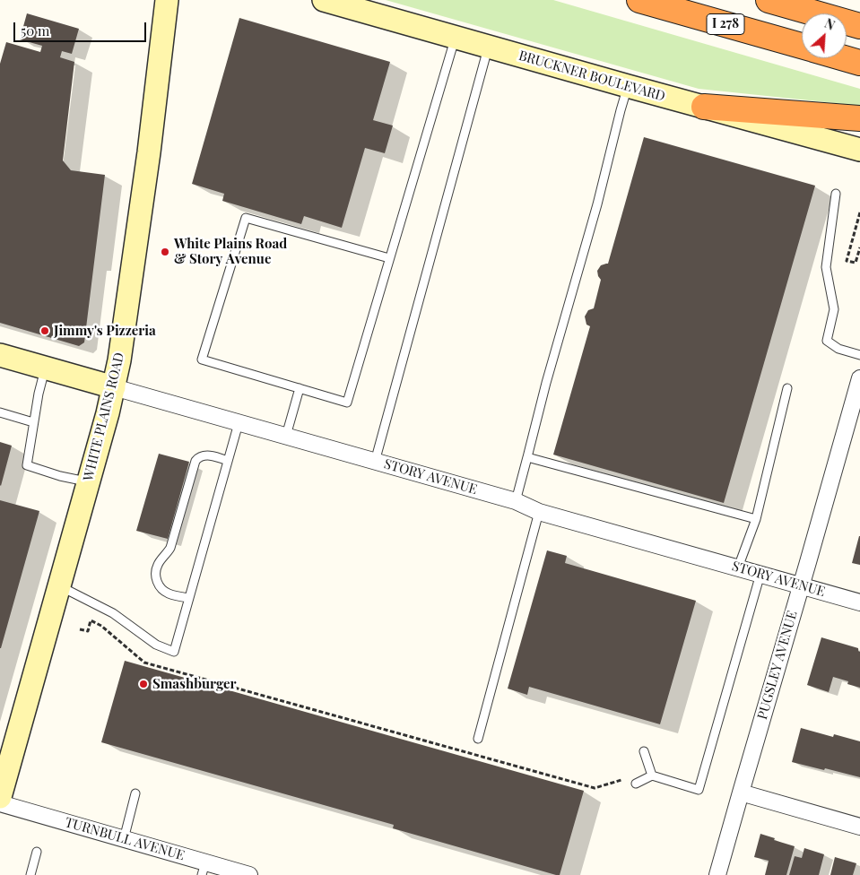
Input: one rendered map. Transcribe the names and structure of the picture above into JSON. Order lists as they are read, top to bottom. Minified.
{"streets":{"highway":["I 278"],"main road":["BRUCKNER BOULEVARD","WHITE PLAINS ROAD","STORY AVENUE"],"street":["PUGSLEY AVENUE","TURNBULL AVENUE"]},"crossings":[["WHITE PLAINS ROAD","STORY AVENUE"],["STORY AVENUE","PUGSLEY AVENUE"]],"places":["White Plains Road & Story Avenue","Jimmy's Pizzeria","Smashburger"],"scale_bar":"50 m","north":"top right"}
